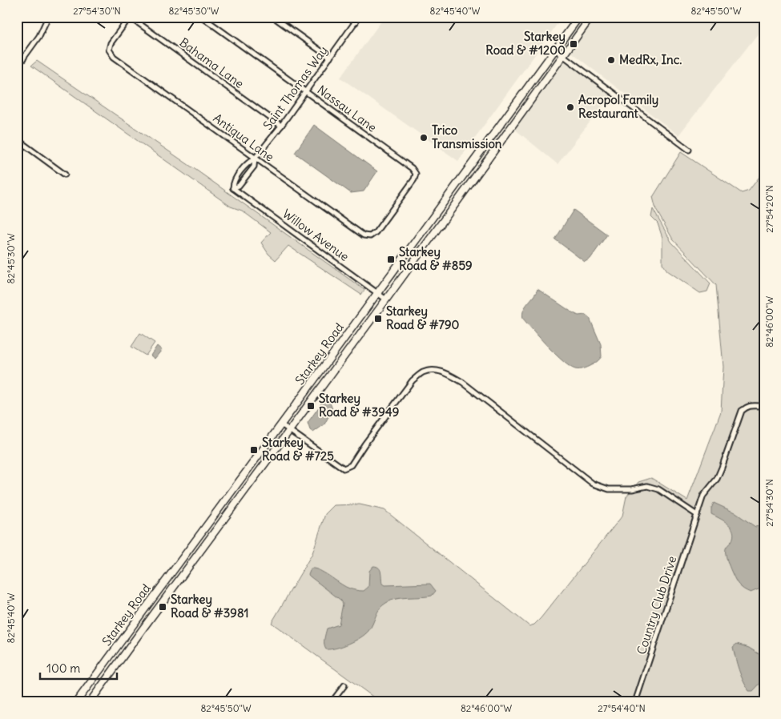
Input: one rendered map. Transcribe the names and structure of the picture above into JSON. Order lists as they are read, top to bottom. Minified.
{"streets":{"main road":["Starkey Road"],"street":["Bahama Lane","Saint Thomas Way","Nassau Lane","Antiqua Lane","Willow Avenue","Country Club Drive"]},"crossings":[["Bahama Lane","Saint Thomas Way"],["Bahama Lane","Antiqua Lane"],["Saint Thomas Way","Nassau Lane"],["Saint Thomas Way","Antiqua Lane"],["Saint Thomas Way","Willow Avenue"],["Nassau Lane","Antiqua Lane"],["Willow Avenue","Starkey Road"]],"places":{"transit":["Starkey Road & #1200","Starkey Road & #859","Starkey Road & #790","Starkey Road & #3949","Starkey Road & #725","Starkey Road & #3981"],"other":["MedRx, Inc.","Acropol Family Restaurant","Trico Transmission"]},"scale_bar":"100 m","coordinates":["27°54'30\"N","82°45'30\"W","82°45'40\"W","82°45'50\"W","27°54'20\"N","82°46'00\"W","27°54'40\"N"]}
